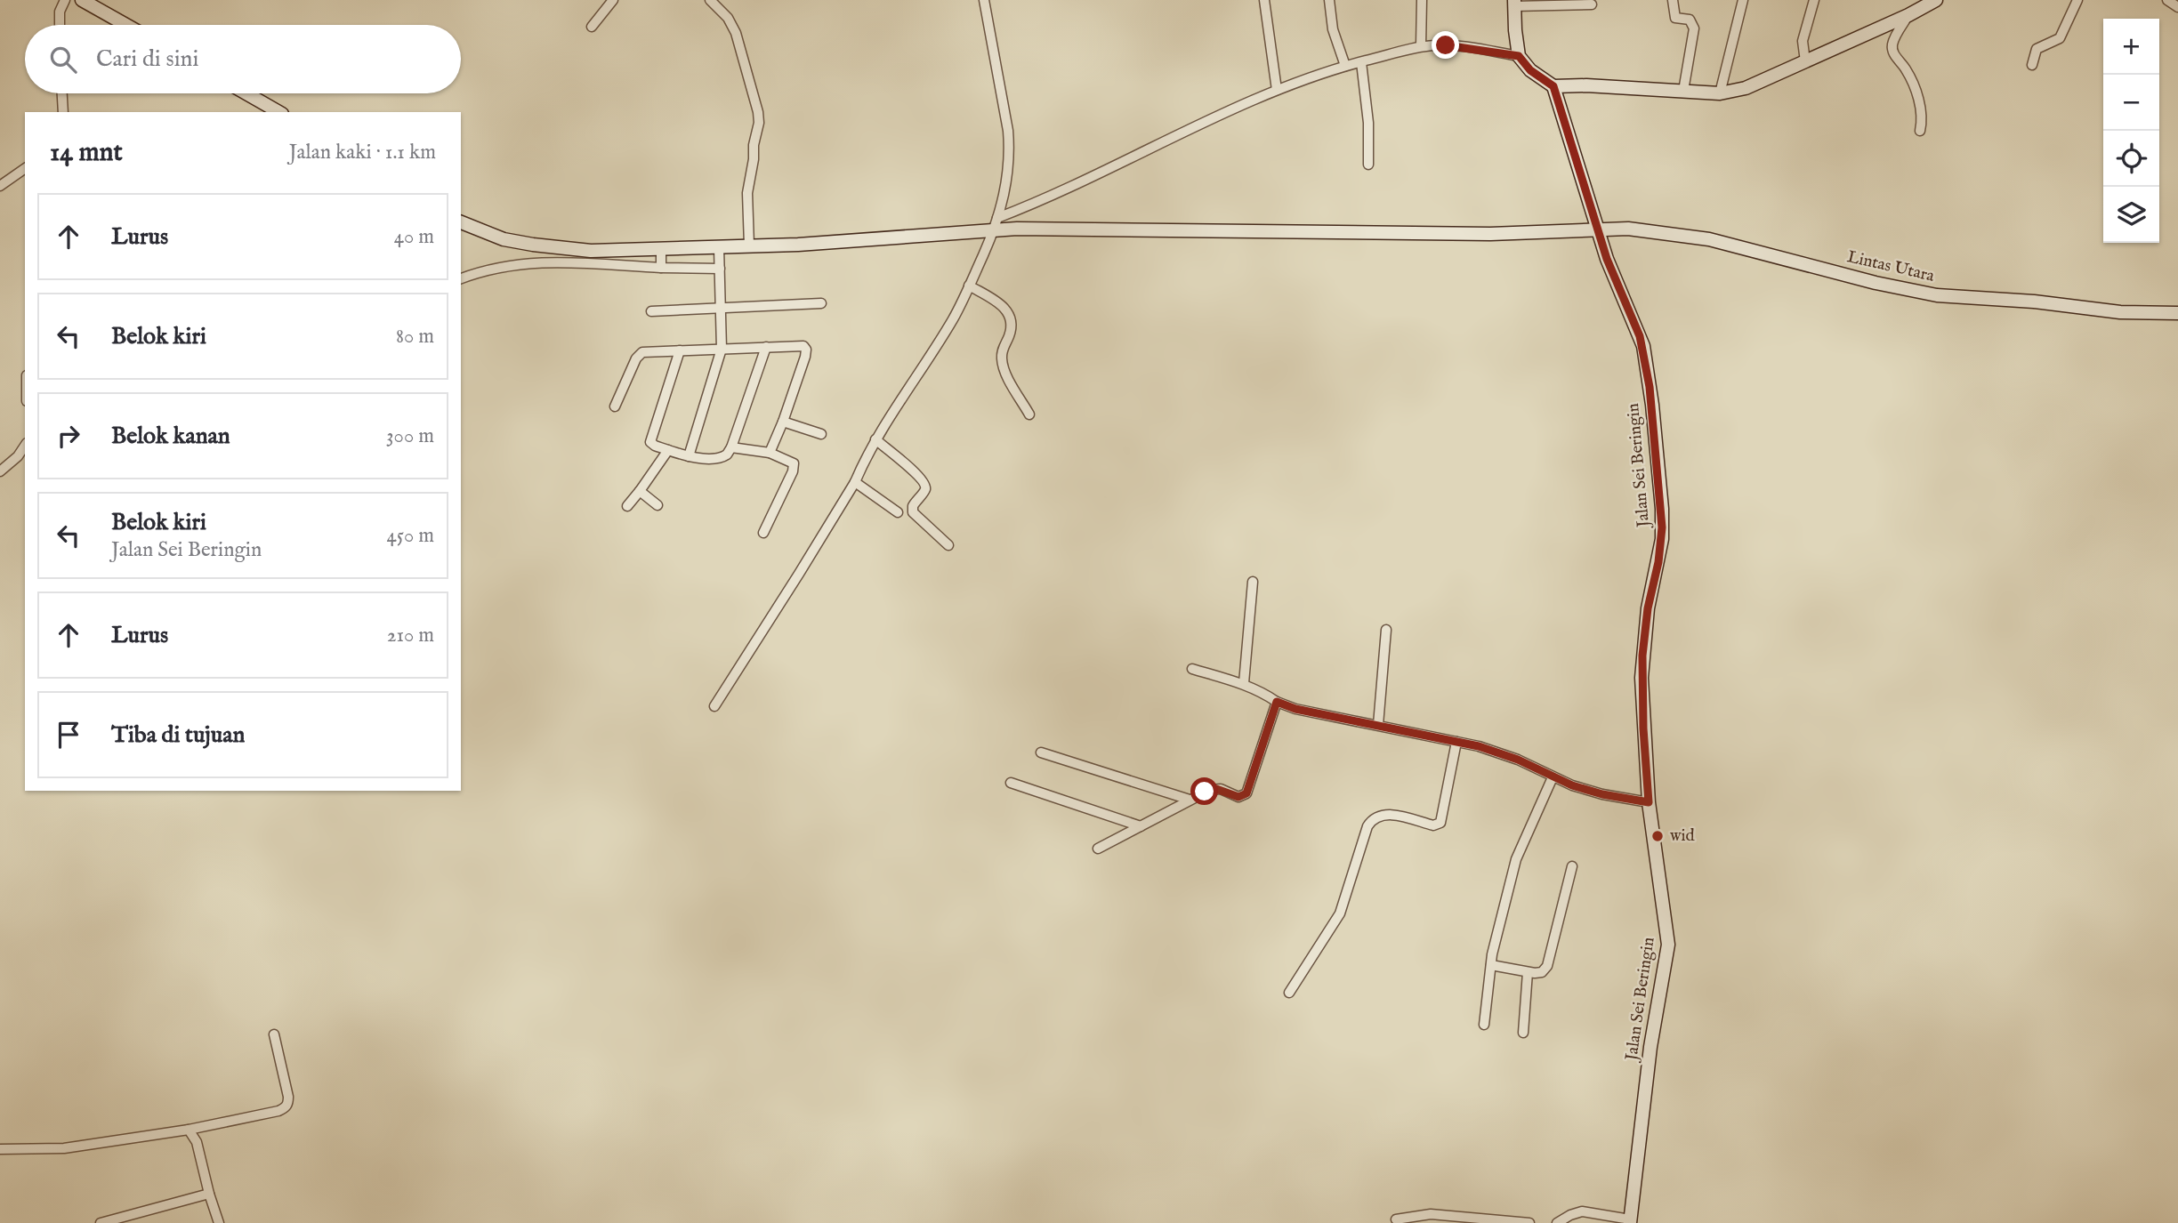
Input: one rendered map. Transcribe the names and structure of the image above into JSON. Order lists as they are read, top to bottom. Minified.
{"streets":{"street":["Lintas Utara","Jalan Sei Beringin"]},"crossings":[["Lintas Utara","Jalan Sei Beringin"]],"places":["wid"],"page":{"map_buttons":["+","−"],"search":"Cari di sini","heading":["14 mnt","Jalan kaki · 1.1 km"],"list":[["Lurus","40 m"],["Belok kiri","80 m"],["Belok kanan","300 m"],["Belok kiri","Jalan Sei Beringin","450 m"],["Lurus","210 m"],"Tiba di tujuan"]}}
